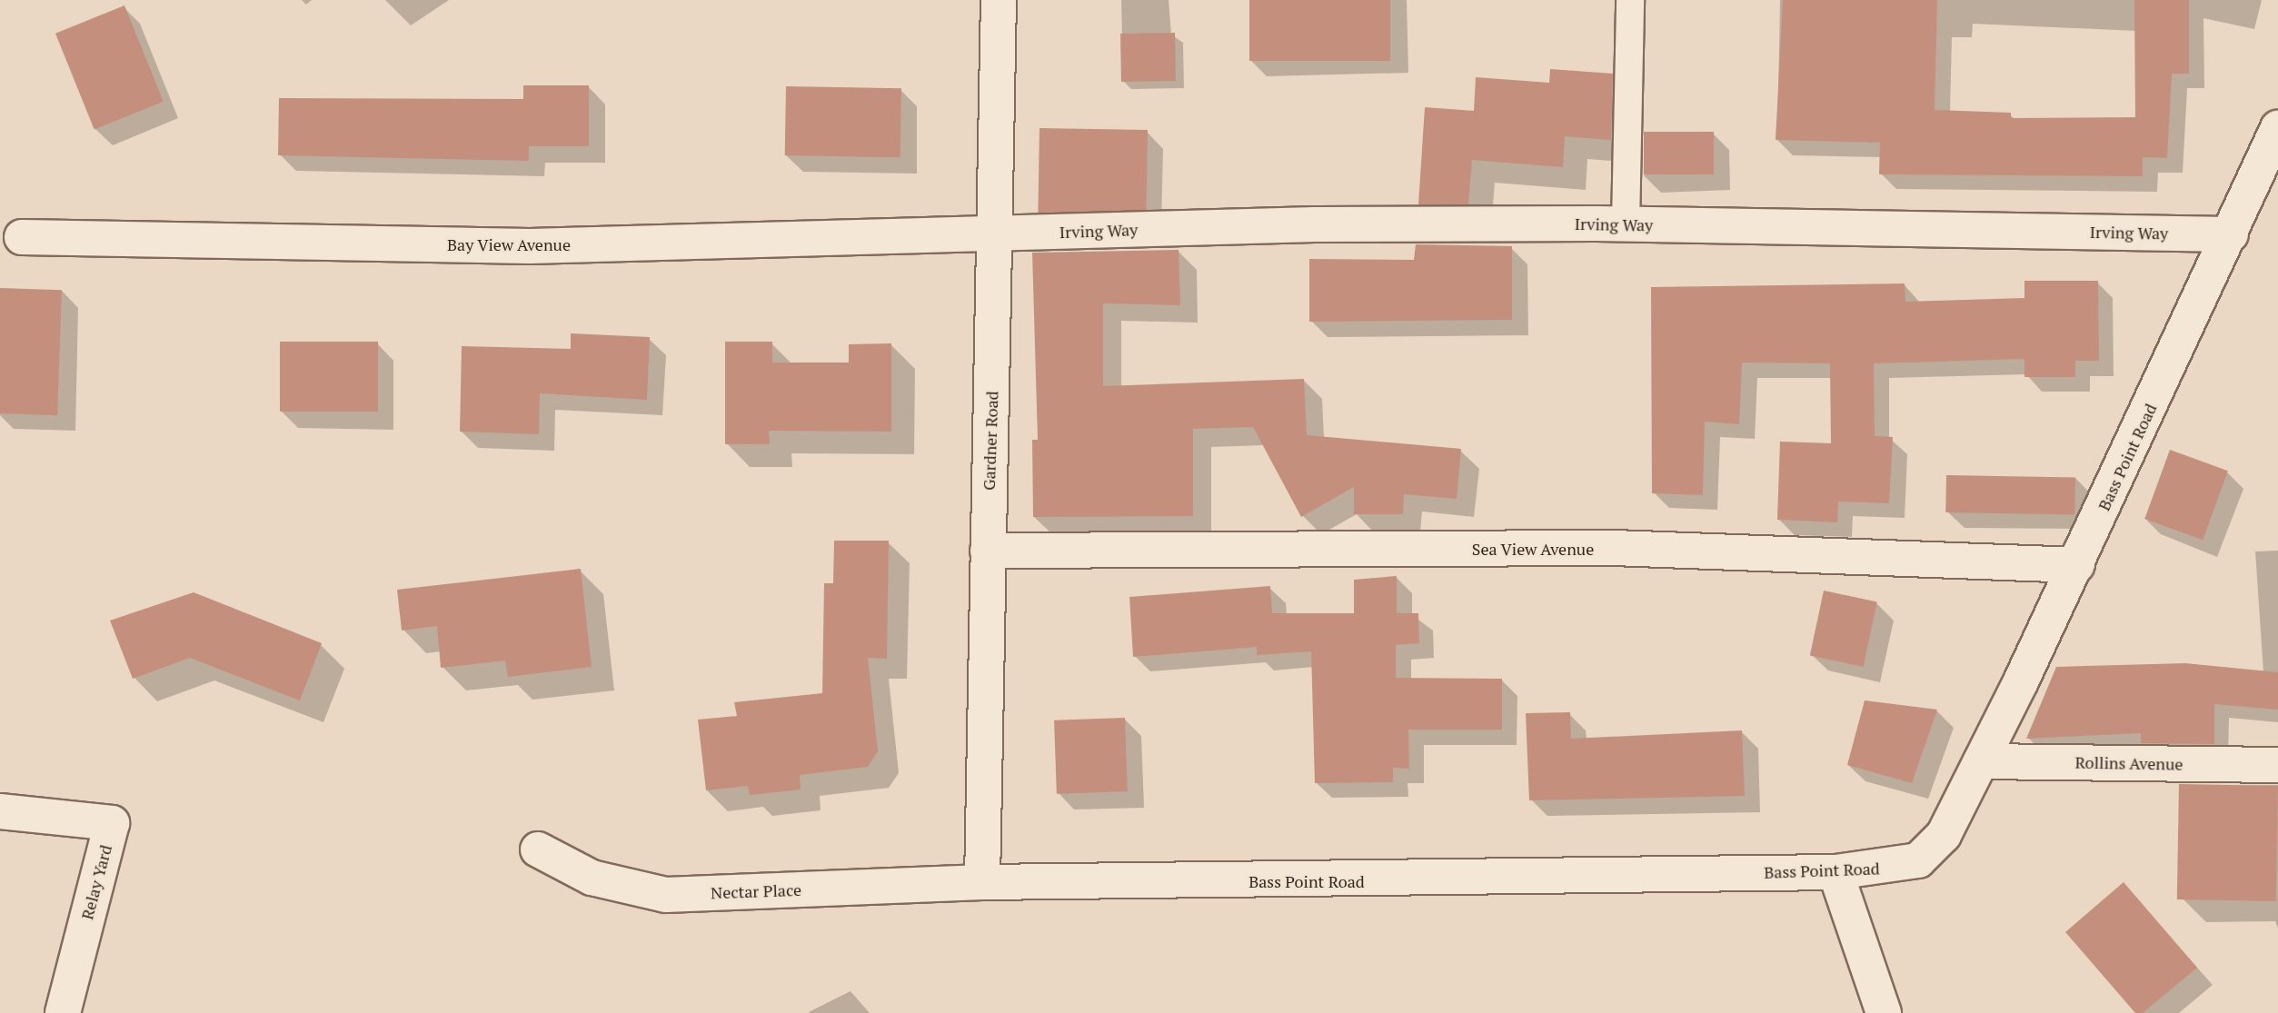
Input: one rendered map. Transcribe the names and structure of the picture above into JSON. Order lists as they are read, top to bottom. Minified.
{"streets":{"street":["Irving Way","Bay View Avenue","Gardner Road","Bass Point Road","Sea View Avenue","Rollins Avenue","Relay Yard","Nectar Place"]},"crossings":[["Irving Way","Bay View Avenue"],["Irving Way","Gardner Road"],["Irving Way","Bass Point Road"],["Bay View Avenue","Gardner Road"],["Gardner Road","Bass Point Road"],["Gardner Road","Sea View Avenue"],["Gardner Road","Nectar Place"],["Bass Point Road","Sea View Avenue"],["Bass Point Road","Rollins Avenue"],["Bass Point Road","Nectar Place"]]}
